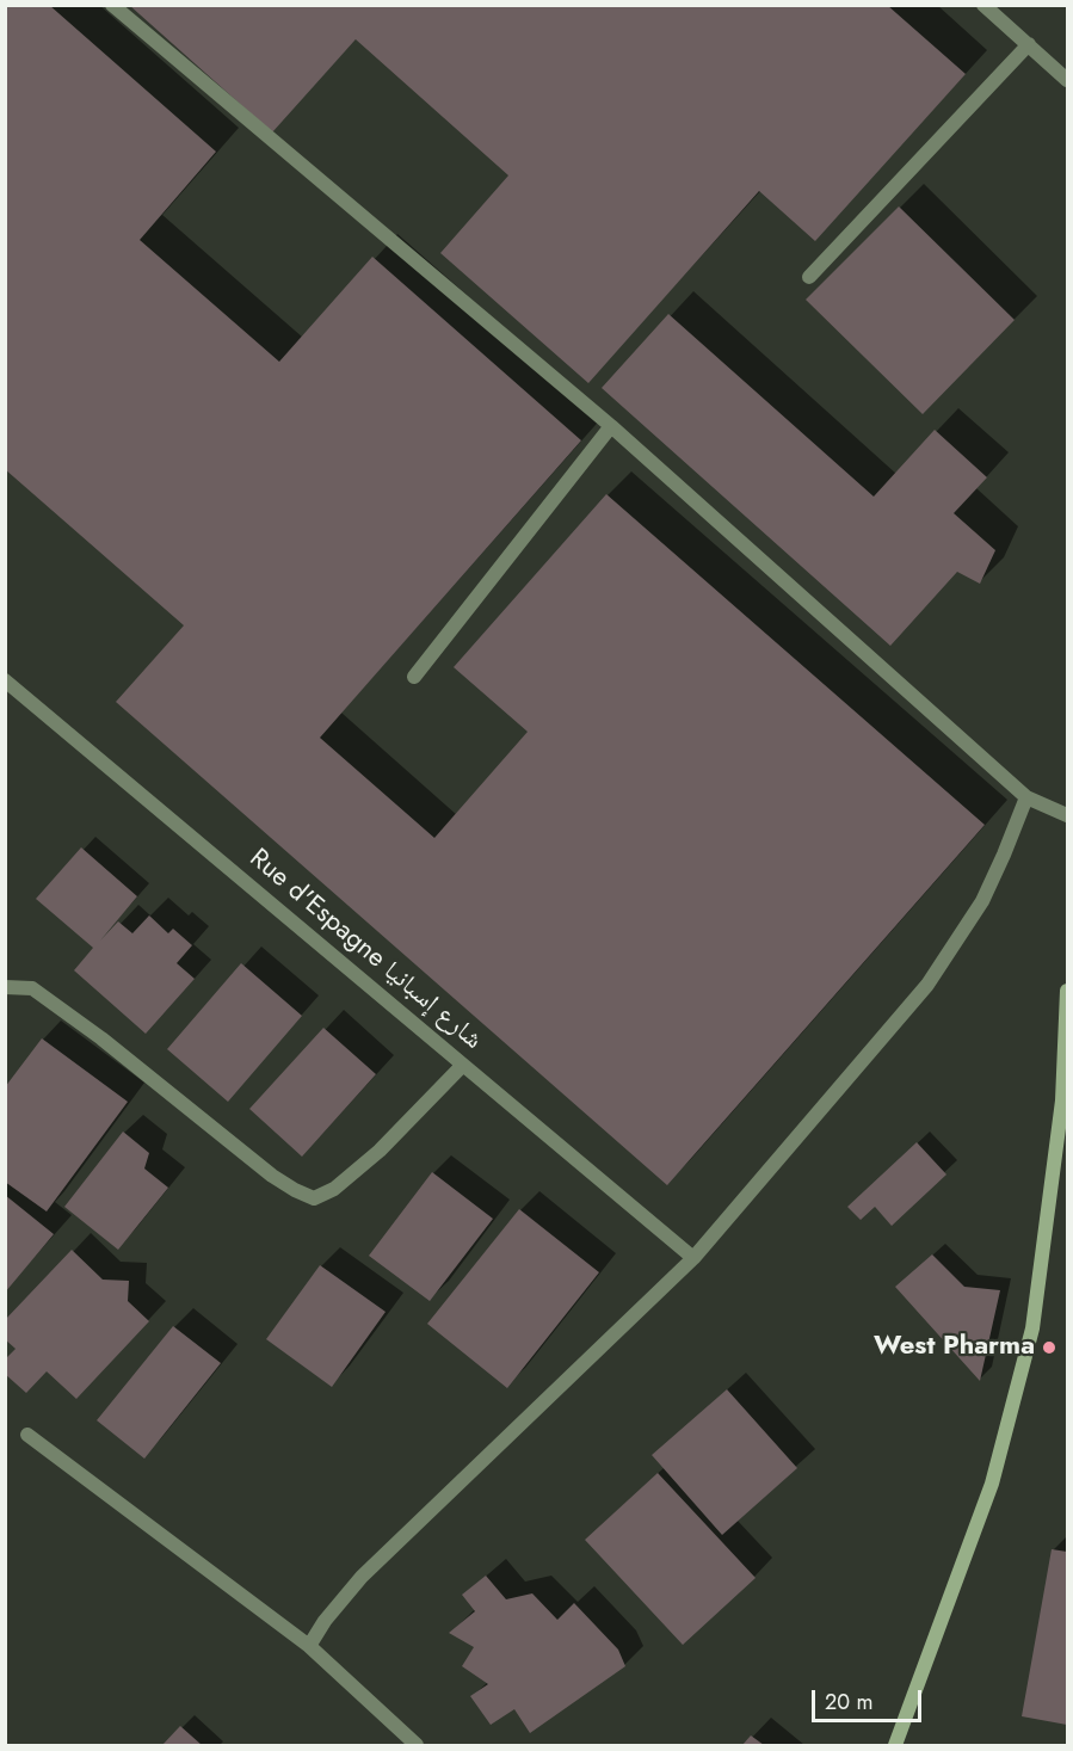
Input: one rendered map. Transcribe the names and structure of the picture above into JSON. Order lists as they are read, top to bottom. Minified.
{"streets":{"street":["Rue d'Espagne شارع إسبانيا"]},"places":["West Pharma"],"scale_bar":"20 m"}
